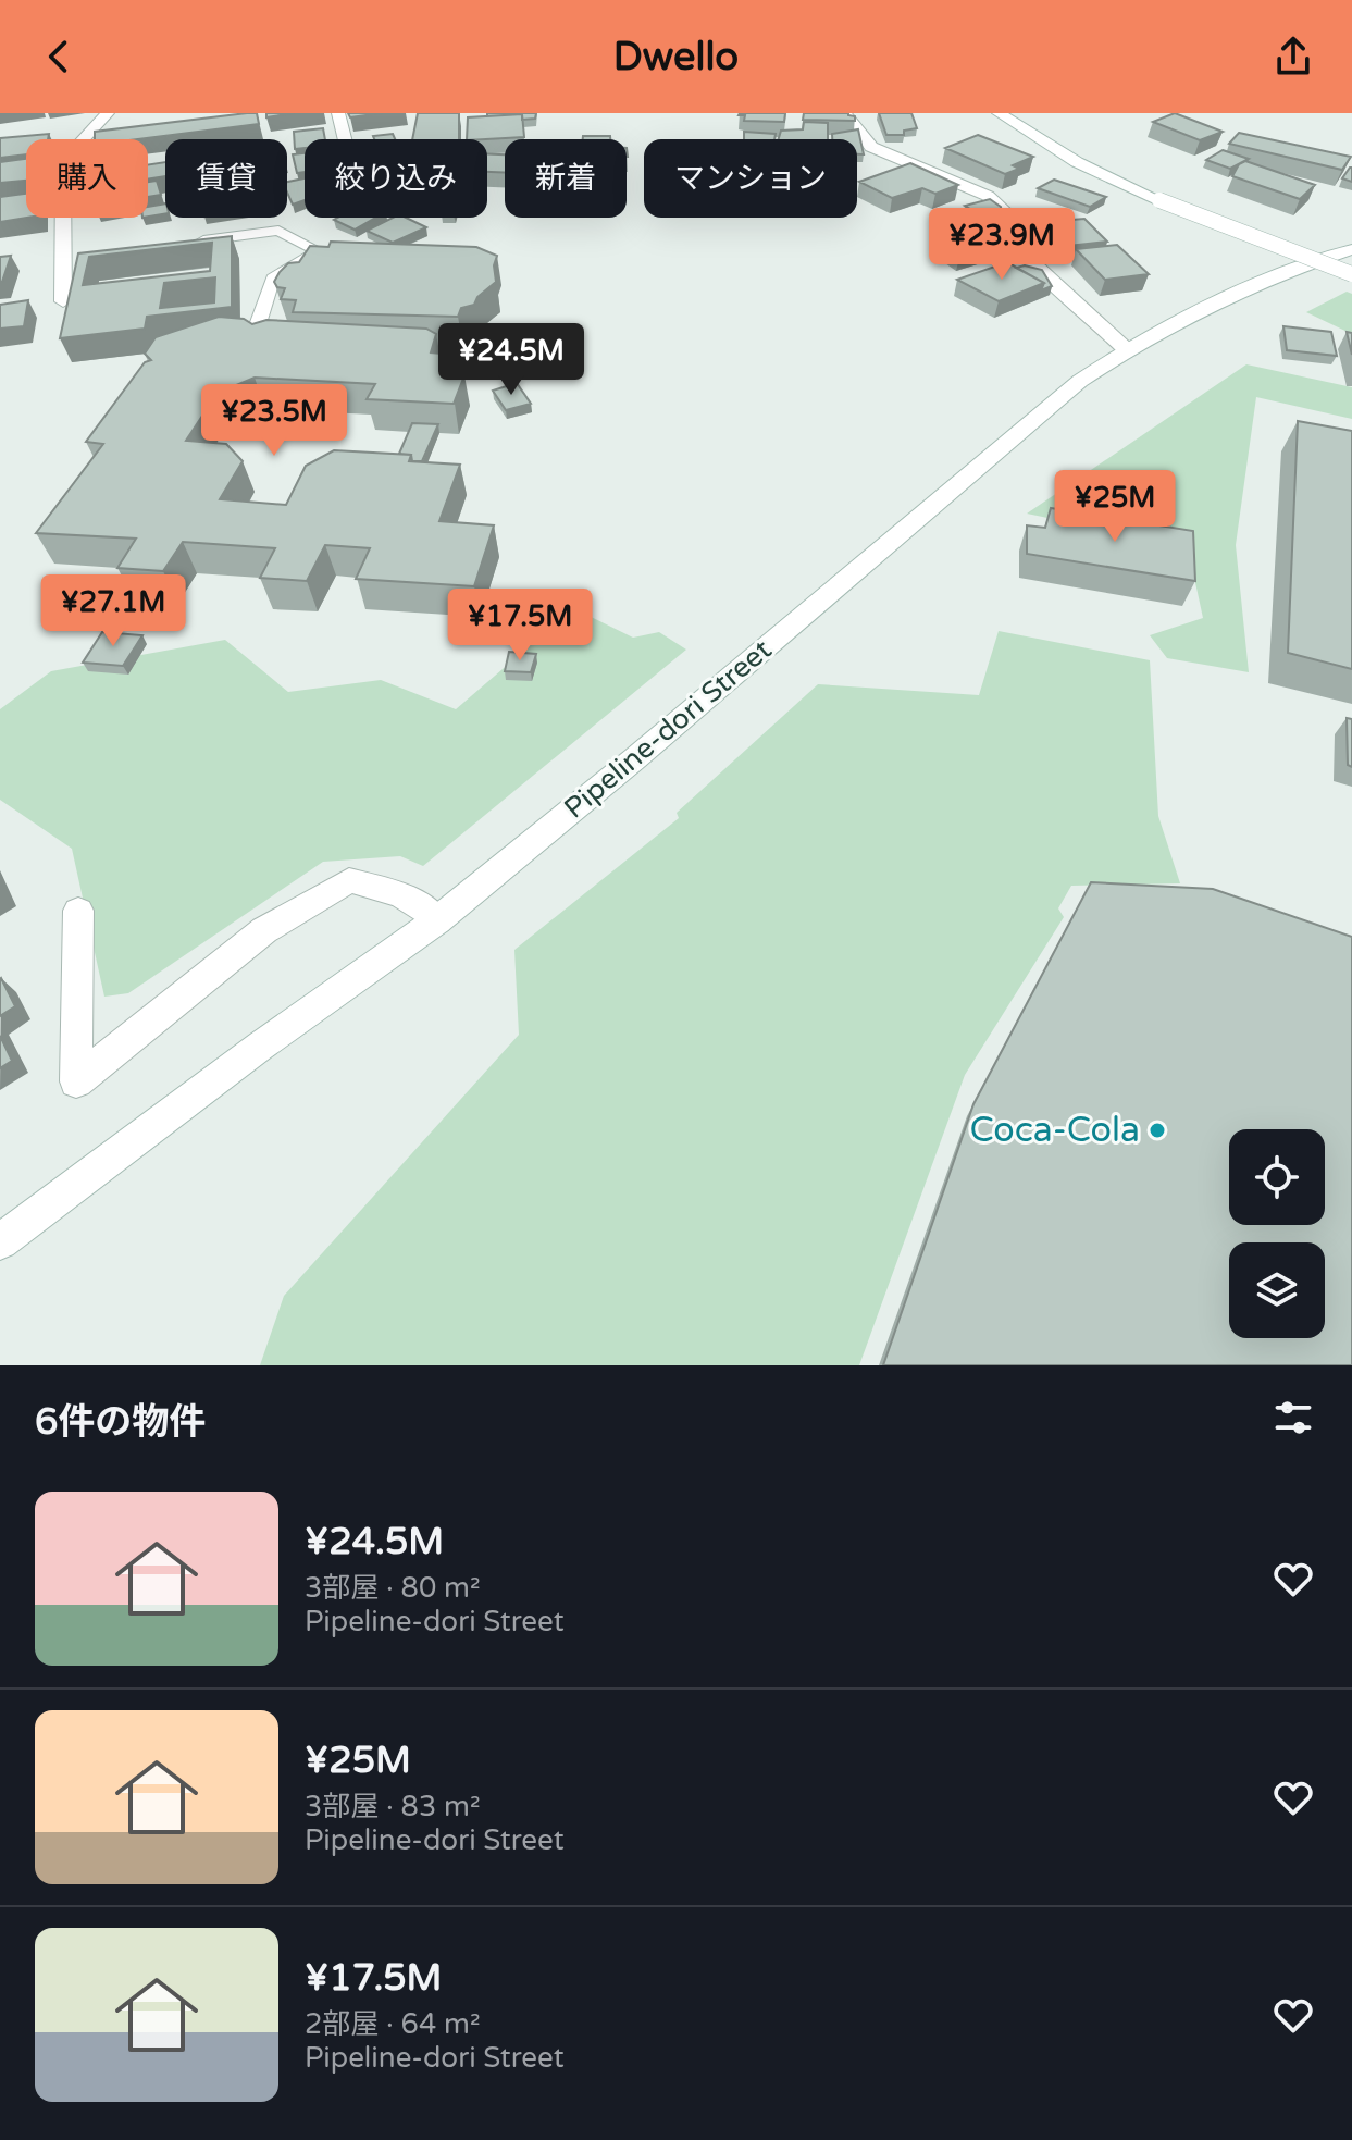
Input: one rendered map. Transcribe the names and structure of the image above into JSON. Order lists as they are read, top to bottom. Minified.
{"streets":{"main road":["Pipeline-dori Street"]},"places":["Coca-Cola"],"page":{"header":"Dwello","chip":["購入","賃貸","絞り込み","新着","マンション"],"price":["¥23.9M","¥24.5M","¥23.5M","¥25M","¥27.1M","¥17.5M"],"heading":"6件の物件","list":[{"name":"¥24.5M","note":"3部屋 · 80 m² · Pipeline-dori Street"},{"name":"¥25M","note":"3部屋 · 83 m² · Pipeline-dori Street"},{"name":"¥17.5M","note":"2部屋 · 64 m² · Pipeline-dori Street"}]}}
